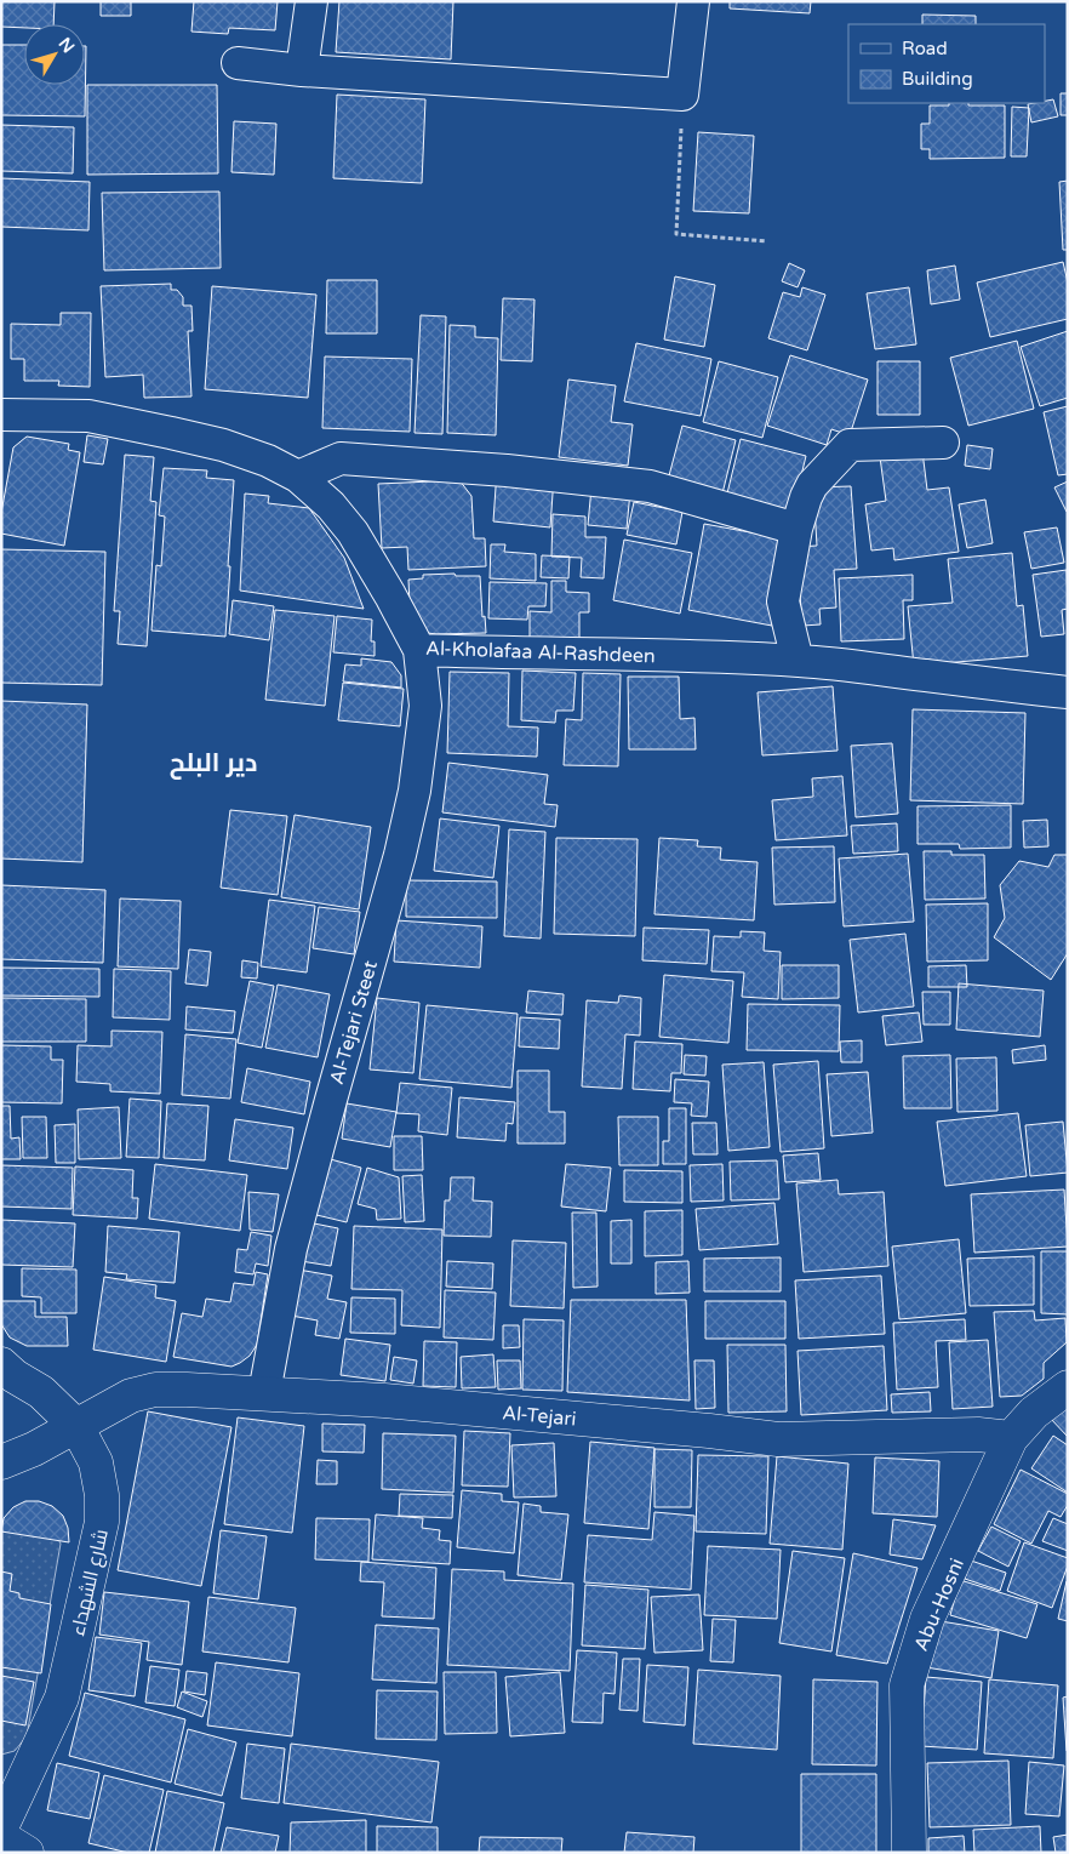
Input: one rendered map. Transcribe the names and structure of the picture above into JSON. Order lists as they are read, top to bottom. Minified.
{"streets":{"street":["Al-Kholafaa Al-Rashdeen","Al-Tejari Steet","Al-Tejari","شارع الشهداء","Abu-Hosni"]},"crossings":[["Al-Kholafaa Al-Rashdeen","Al-Tejari Steet"],["Al-Tejari Steet","Al-Tejari"],["Al-Tejari","شارع الشهداء"],["Al-Tejari","Abu-Hosni"]],"districts":["دير البلح"],"legend":["Road","Building"],"north":"top right"}
